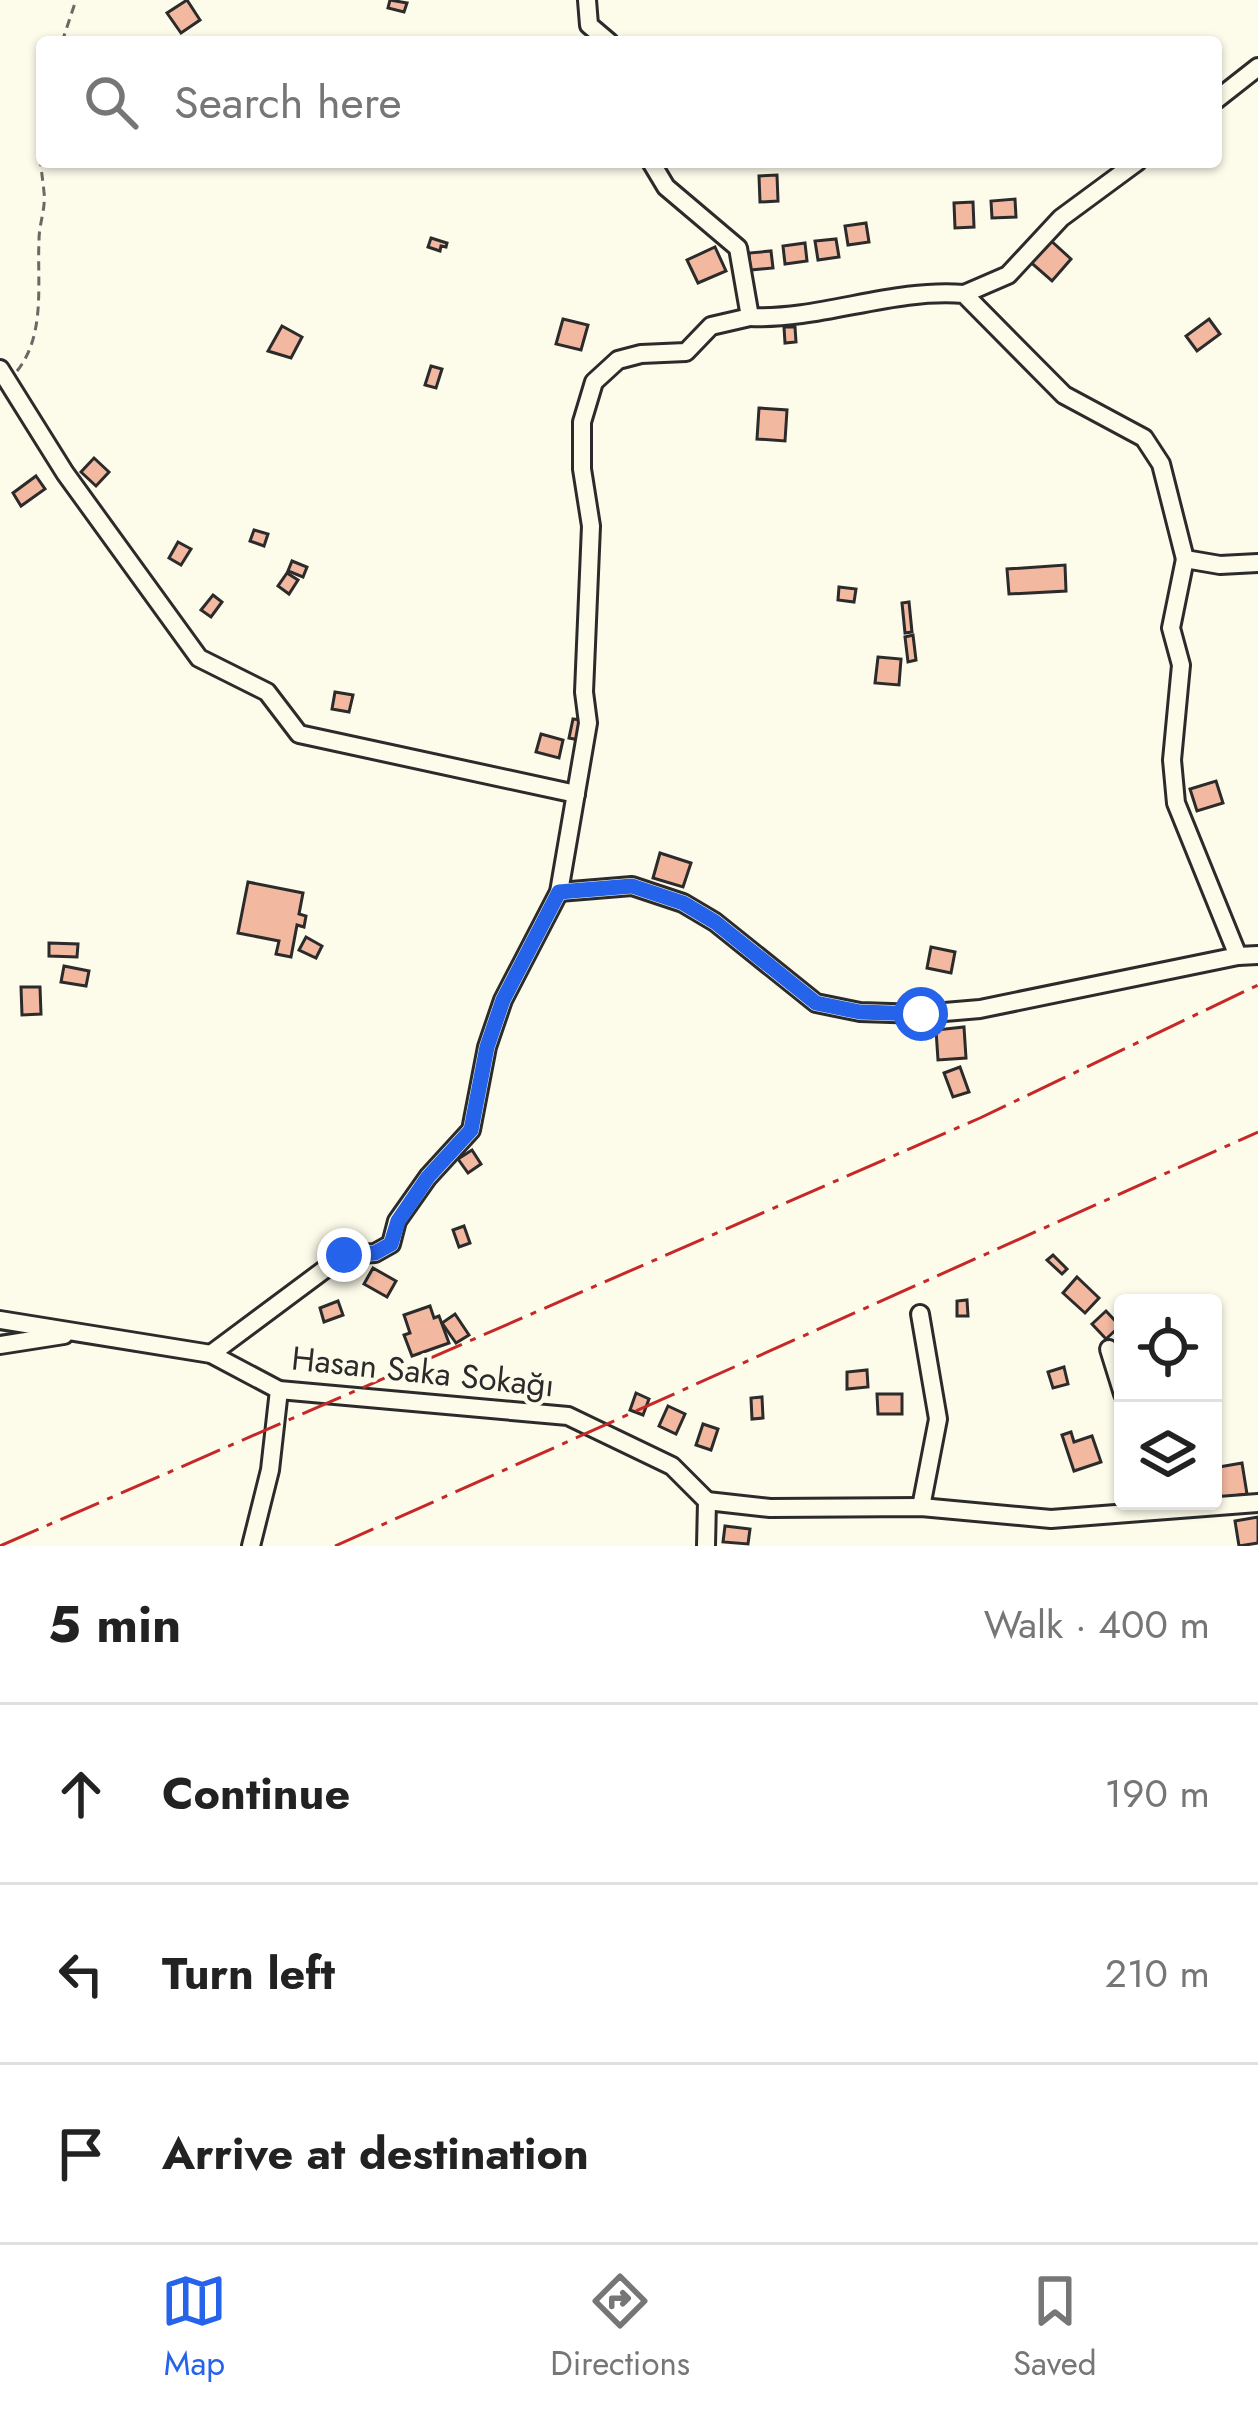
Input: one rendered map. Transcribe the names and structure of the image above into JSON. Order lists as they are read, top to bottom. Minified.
{"streets":{"street":["Hasan Saka Sokağı"]},"page":{"search":"Search here","heading":["5 min","Walk · 400 m"],"list":[["Continue","190 m"],["Turn left","210 m"],"Arrive at destination"],"nav":["Map","Directions","Saved"]}}
